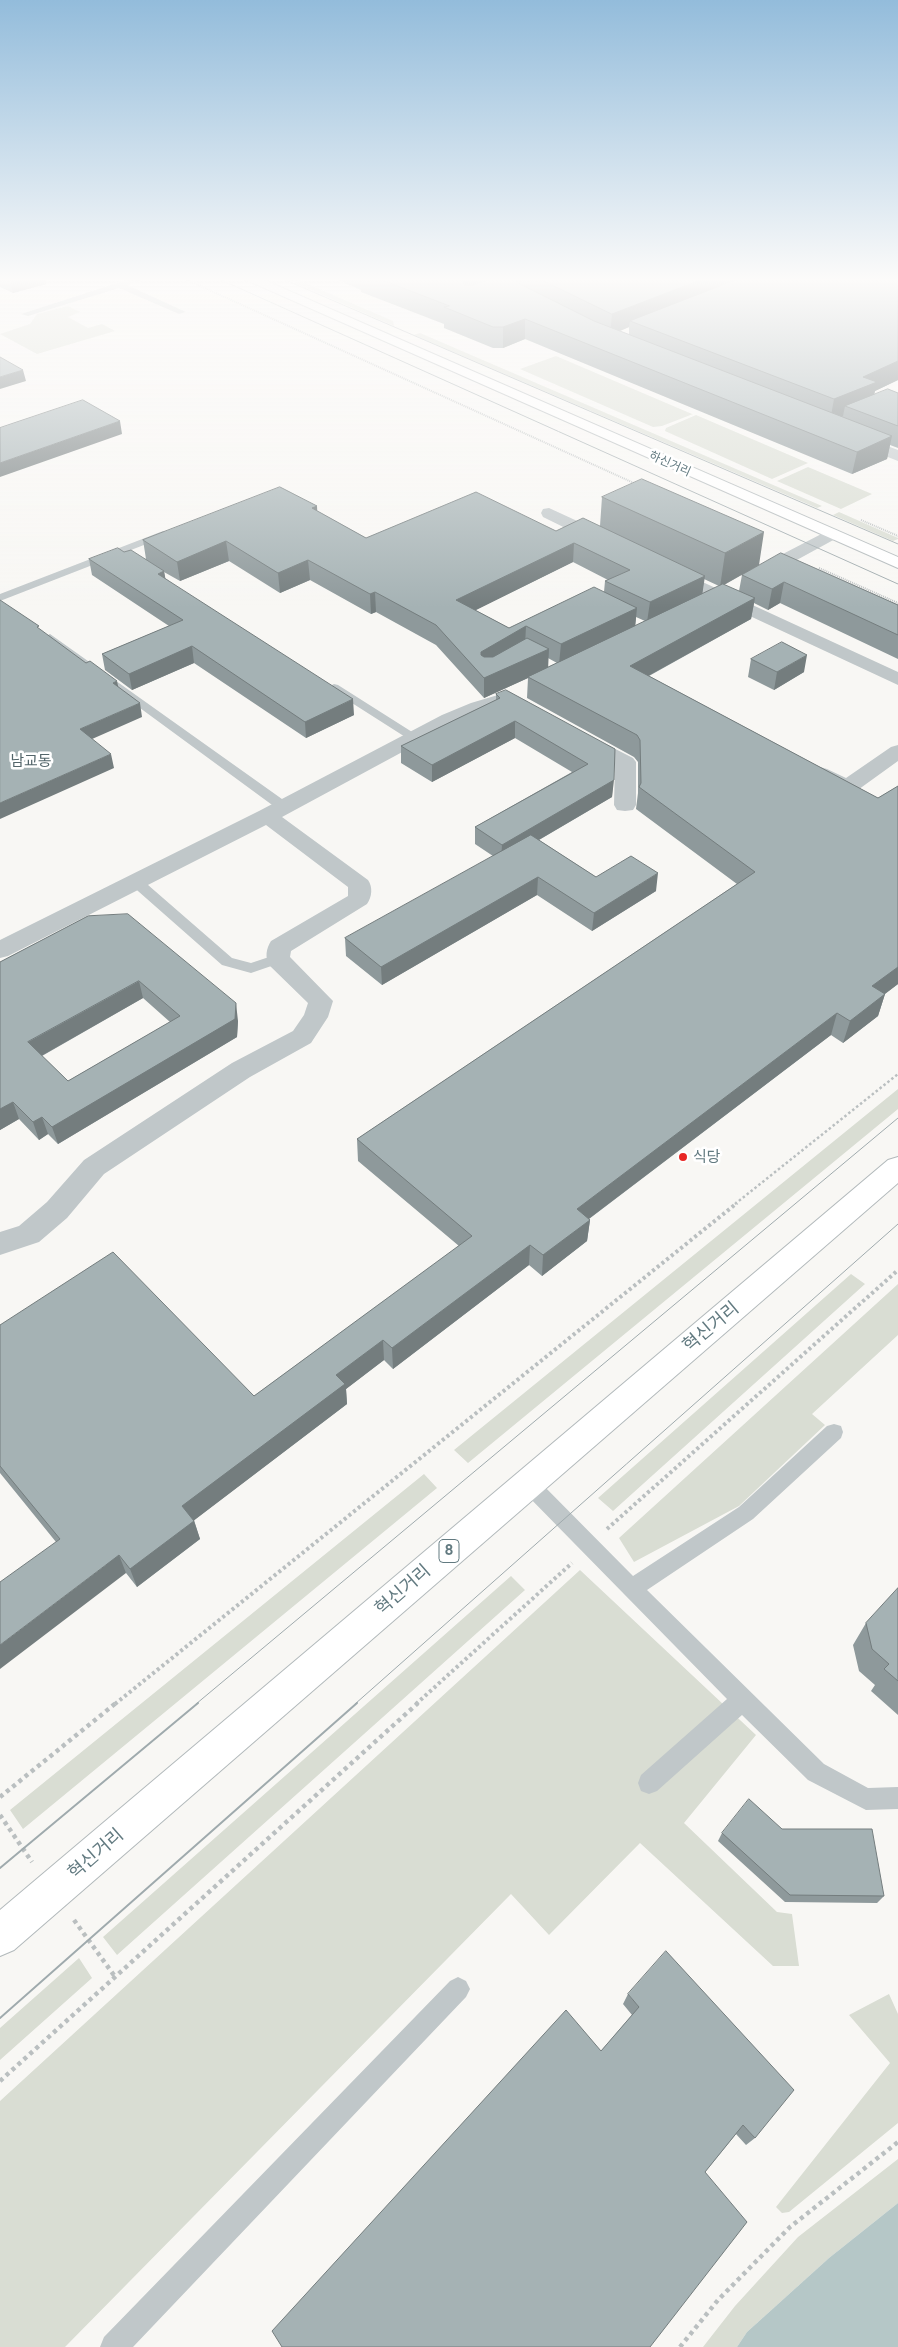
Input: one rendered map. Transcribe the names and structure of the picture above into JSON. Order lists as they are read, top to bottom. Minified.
{"streets":{"main road":["하신거리","혁신거리","8"]},"districts":["남교동"],"places":["식당"]}
